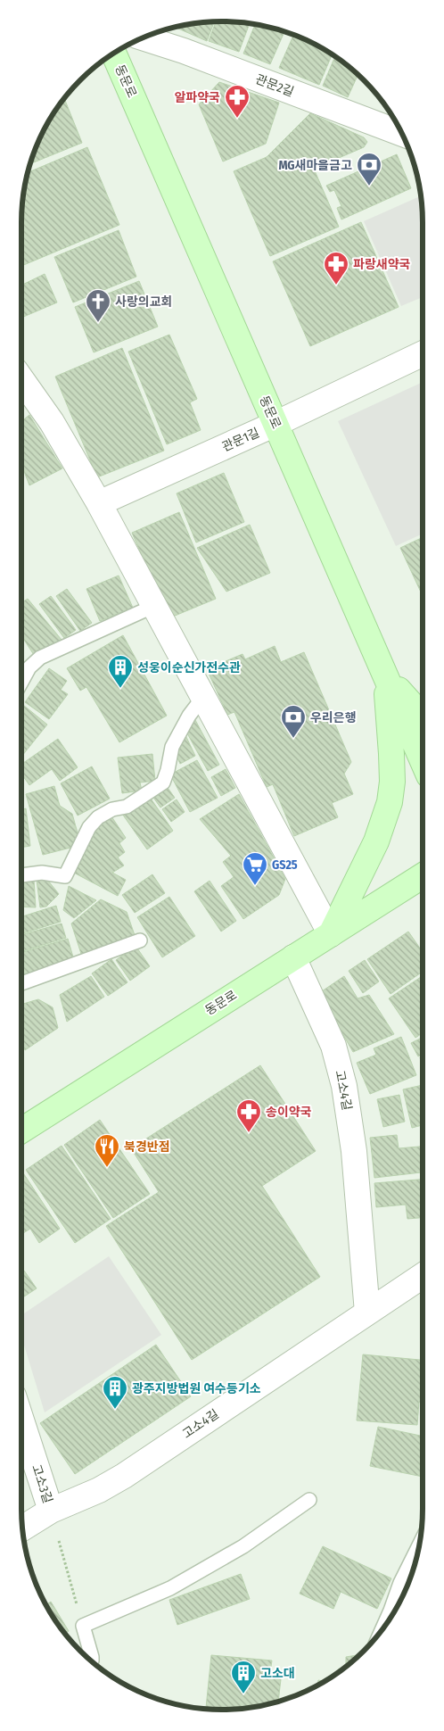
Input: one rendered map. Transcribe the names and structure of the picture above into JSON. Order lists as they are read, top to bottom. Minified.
{"streets":{"street":["동문로","관문2길","관문1길","고소4길","고소3길"]},"crossings":[["동문로","관문1길"],["동문로","고소4길"],["고소4길","고소3길"]],"places":{"pharmacy":["알파약국","파랑새약국","송이약국"],"bank":["MG새마을금고","우리은행"],"church":["사랑의교회"],"building":["성웅이순신가전수관","광주지방법원 여수등기소","고소대"],"supermarket":["GS25"],"restaurant":["북경반점"]}}
